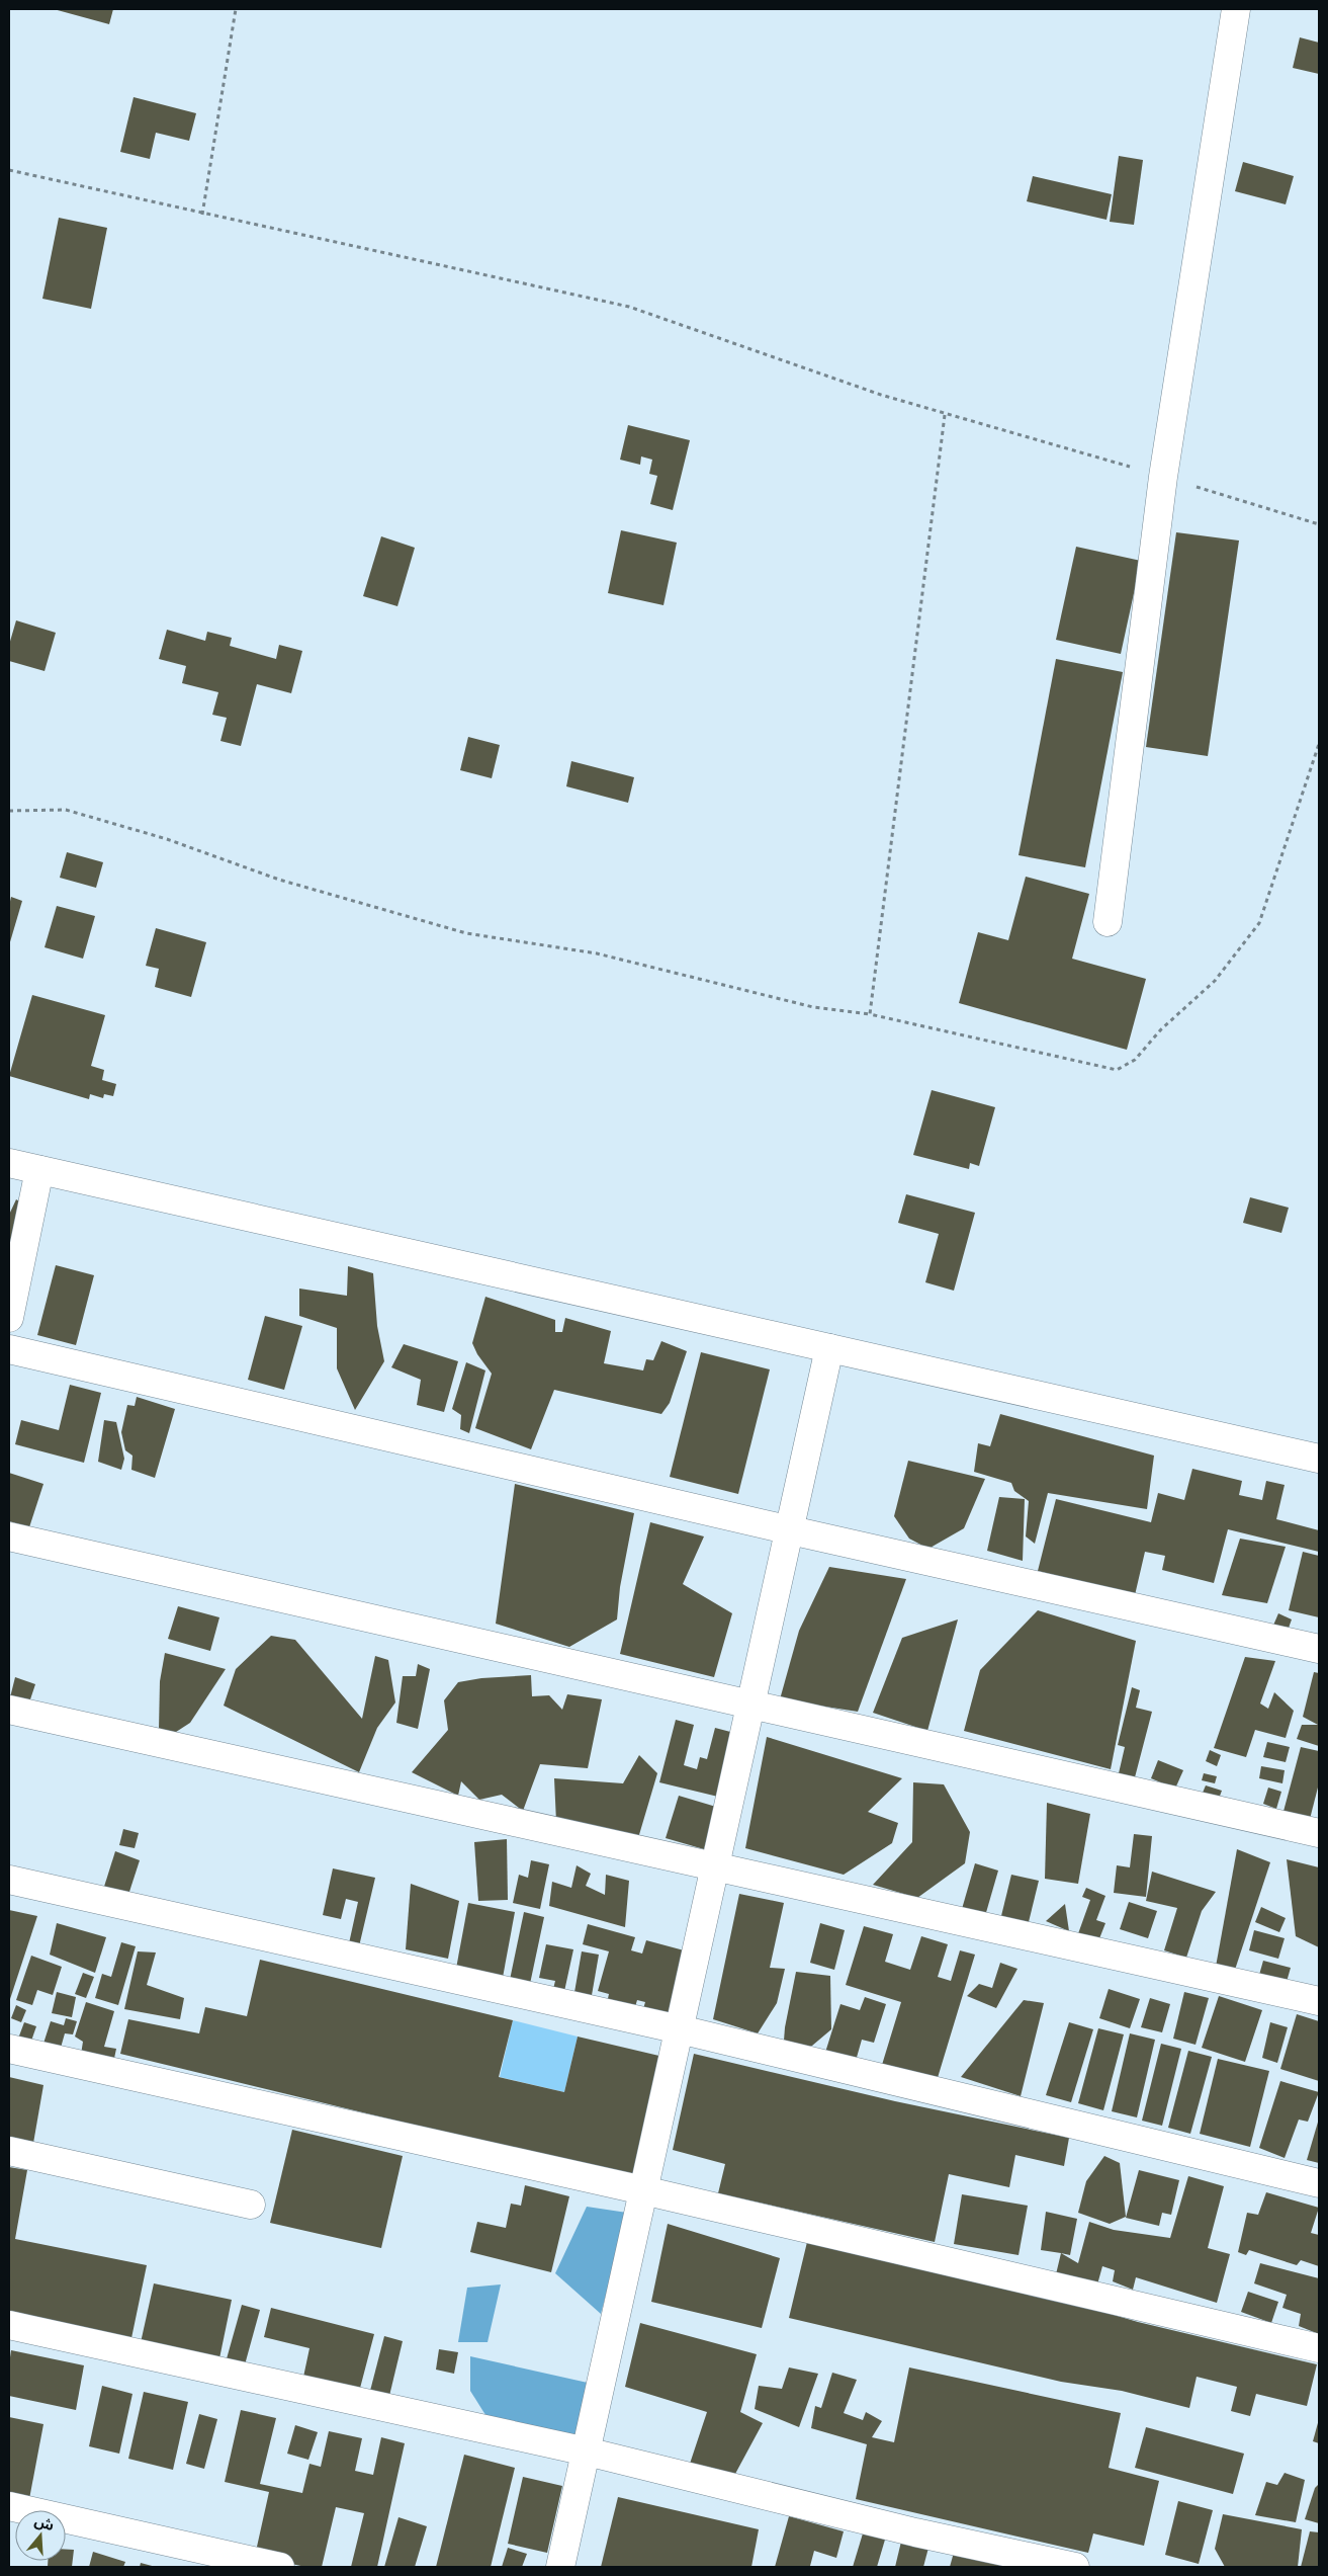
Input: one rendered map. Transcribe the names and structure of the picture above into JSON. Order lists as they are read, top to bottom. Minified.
{"north":"top"}
